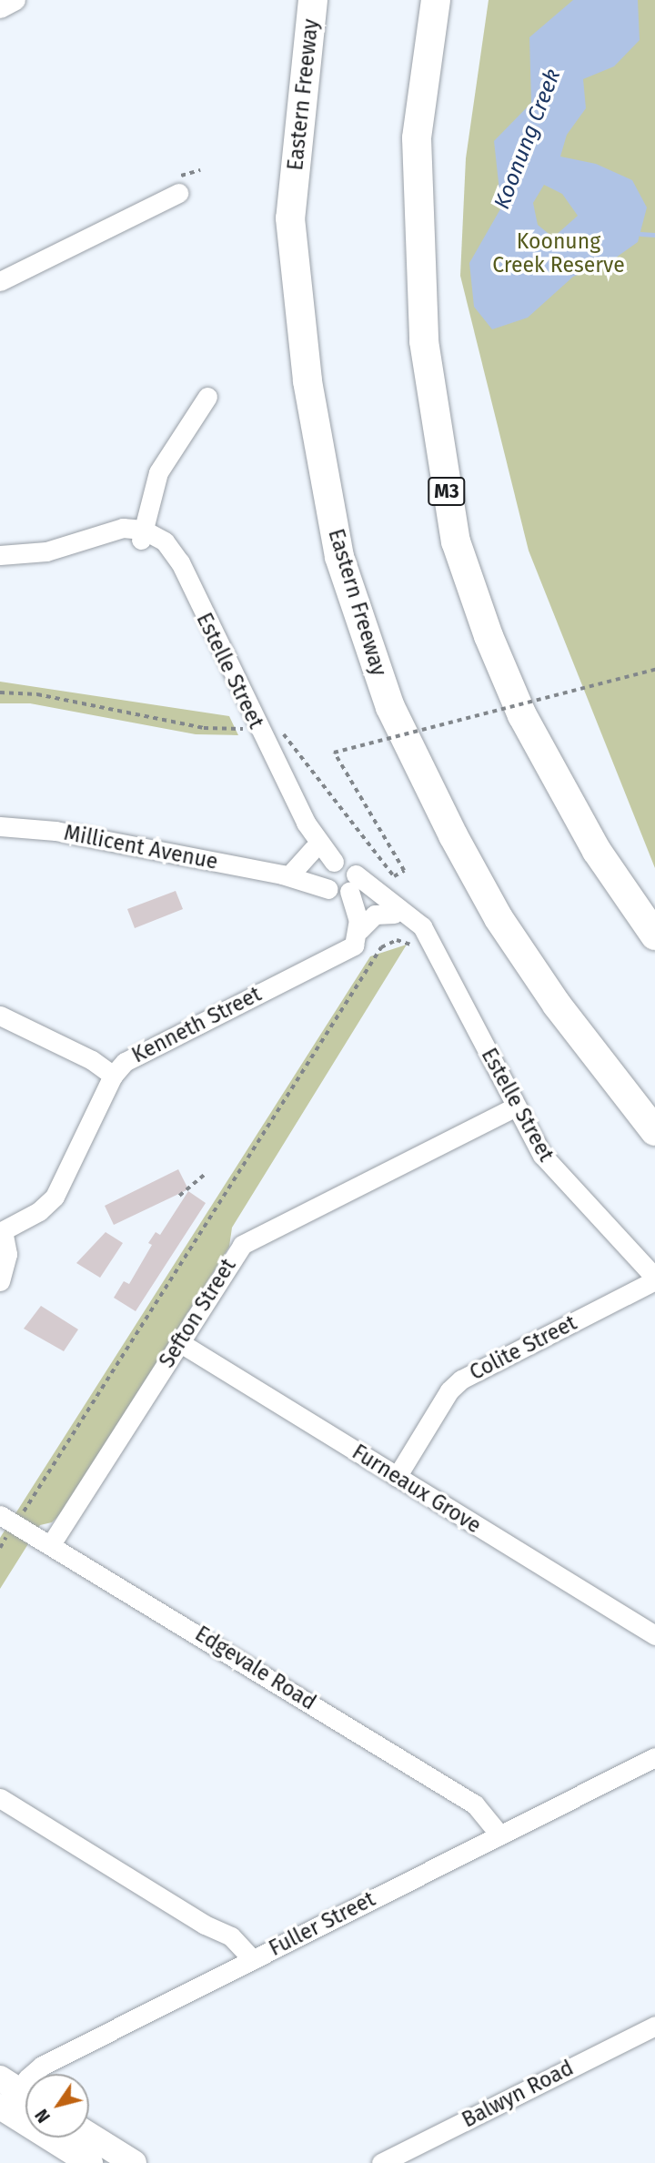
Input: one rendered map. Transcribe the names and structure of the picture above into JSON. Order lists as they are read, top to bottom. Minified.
{"streets":{"highway":["Eastern Freeway","M3"],"street":["Estelle Street","Millicent Avenue","Kenneth Street","Sefton Street","Colite Street","Furneaux Grove","Edgevale Road","Fuller Street","Balwyn Road"]},"crossings":[["Estelle Street","Millicent Avenue"],["Estelle Street","Kenneth Street"],["Estelle Street","Sefton Street"],["Estelle Street","Colite Street"],["Millicent Avenue","Kenneth Street"],["Sefton Street","Furneaux Grove"],["Sefton Street","Edgevale Road"],["Colite Street","Furneaux Grove"],["Edgevale Road","Fuller Street"]],"water":["Koonung Creek"],"parks":["Koonung Creek Reserve"],"north":"bottom left"}
